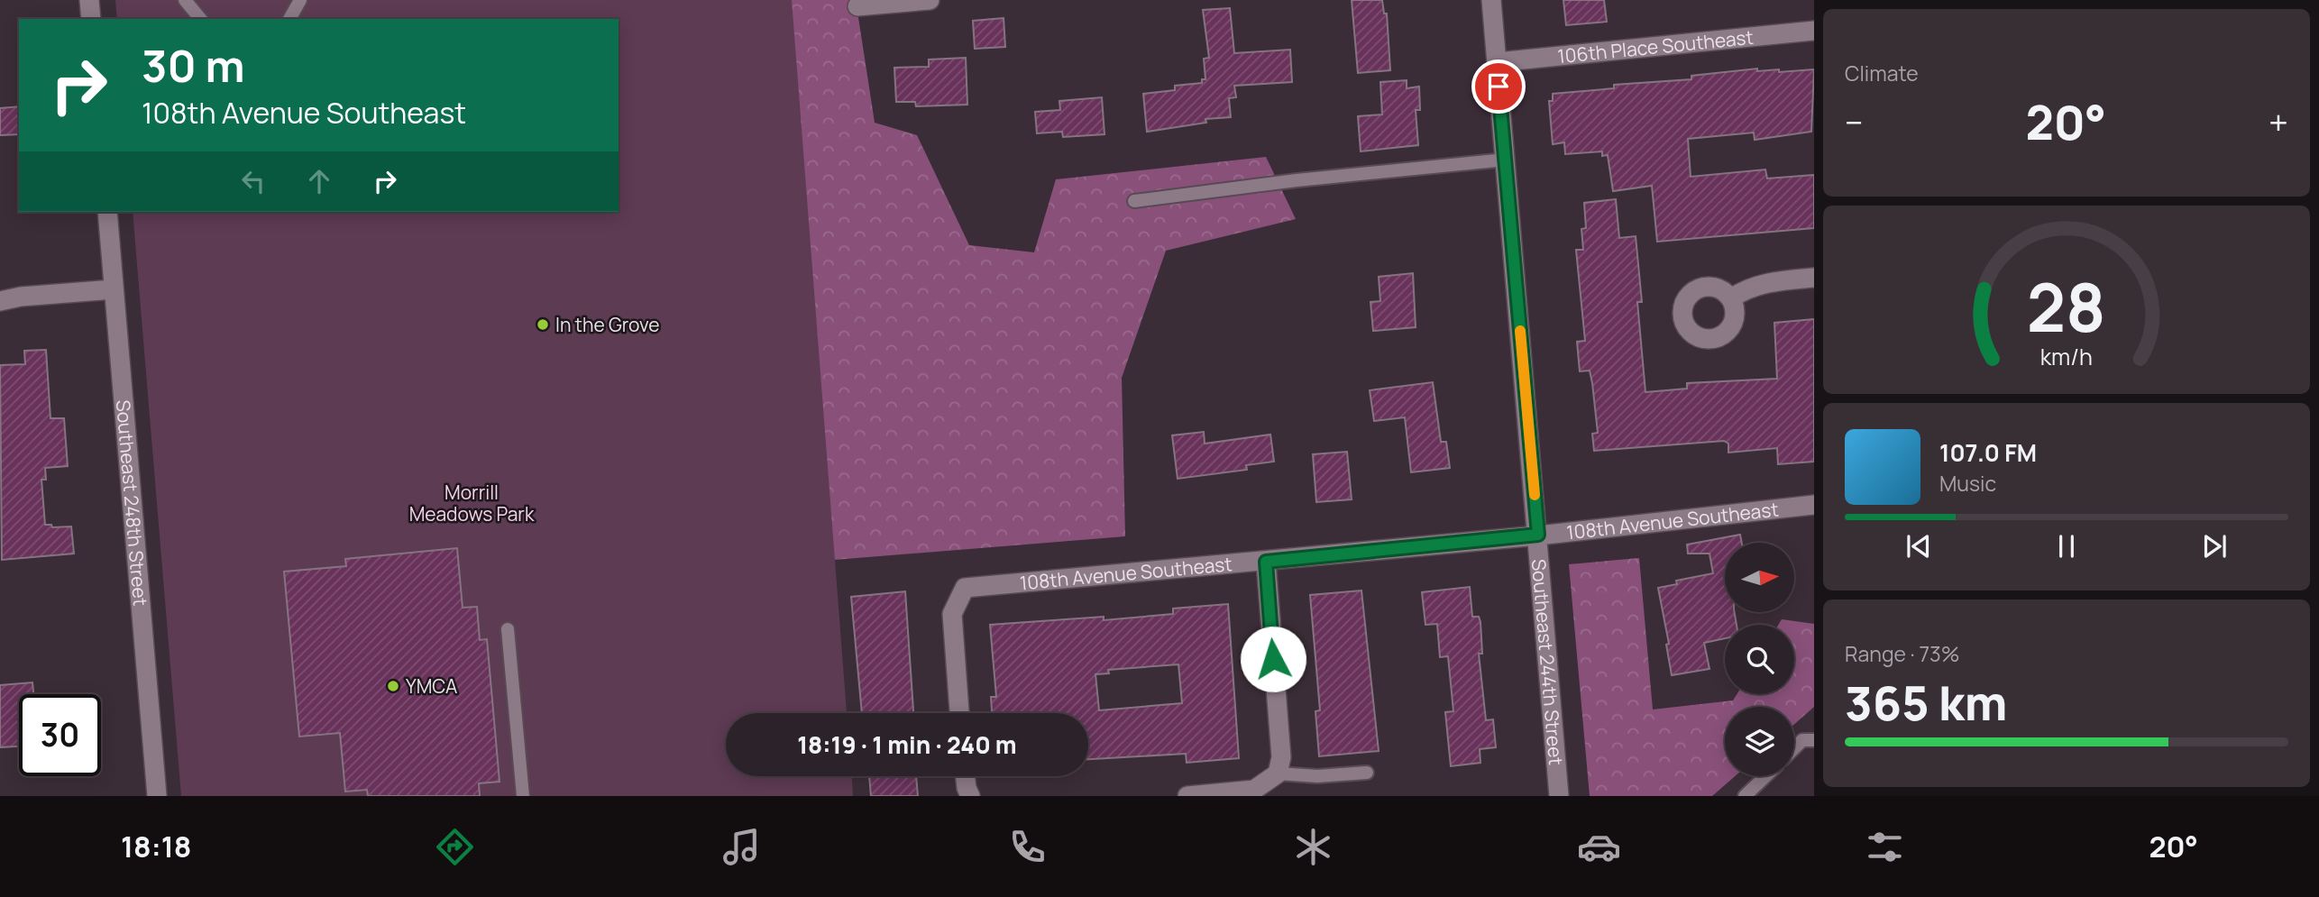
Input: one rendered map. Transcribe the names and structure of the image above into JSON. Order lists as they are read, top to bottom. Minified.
{"streets":{"street":["106th Place Southeast","Southeast 248th Street","108th Avenue Southeast","Southeast 244th Street"]},"crossings":[["106th Place Southeast","Southeast 244th Street"],["108th Avenue Southeast","Southeast 244th Street"]],"parks":["Morrill Meadows Park"],"places":["In the Grove","YMCA"],"north":"right","page":{"tile":["Climate",["Range · 73%","365 km"]],"turn":["30 m","108th Avenue Southeast"],"heat":["−","20°","+"],"song":["107.0 FM","Music"],"limit":"30","trip":"18:19 · 1 min · 240 m","tabs":["18:18","20°"],"gauge":["28","km/h"]}}
